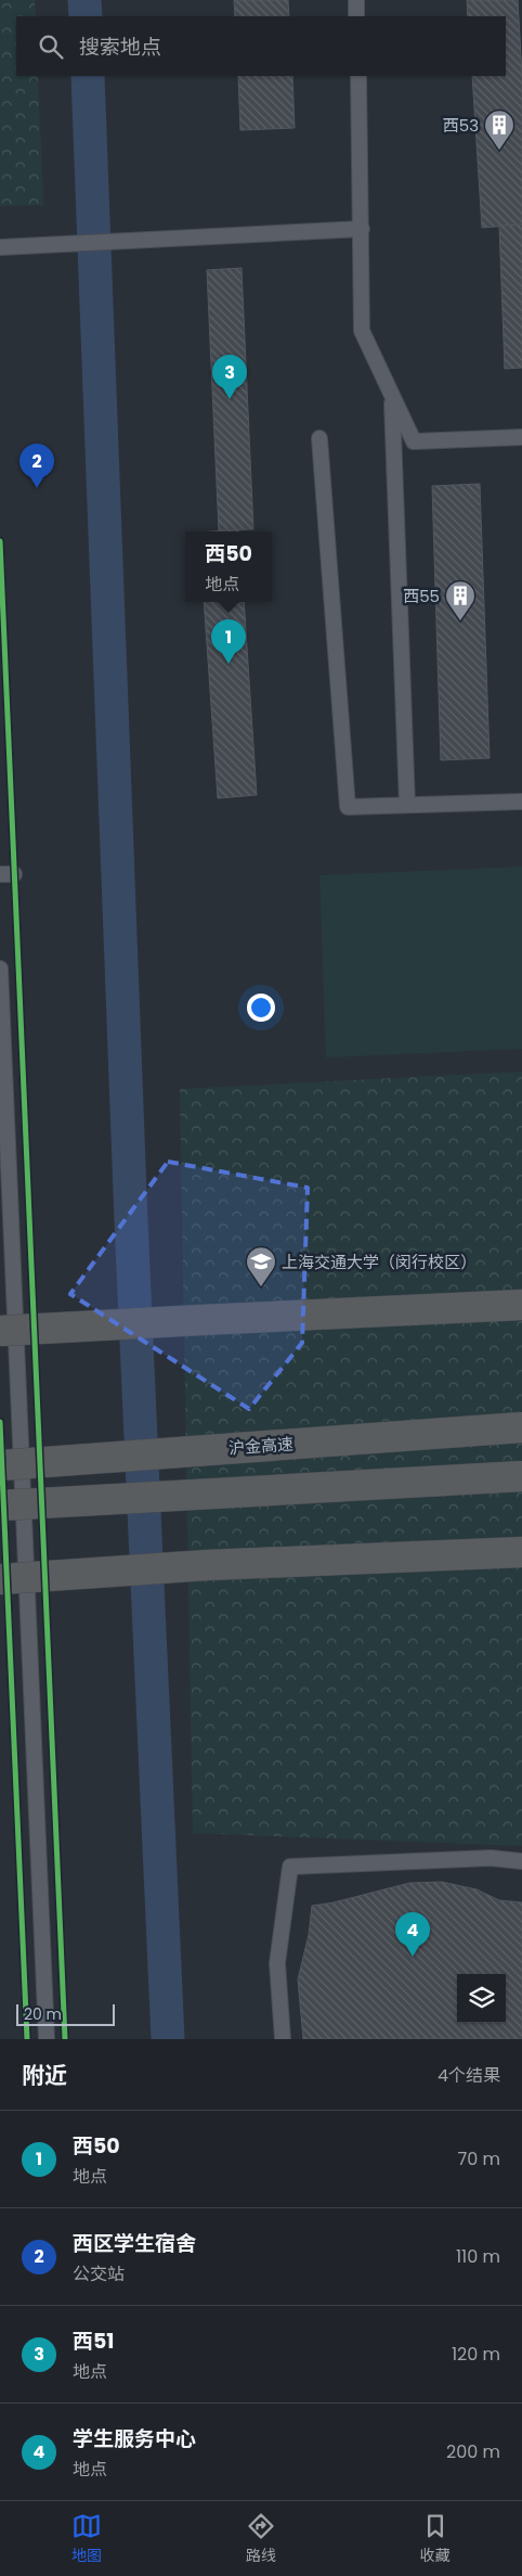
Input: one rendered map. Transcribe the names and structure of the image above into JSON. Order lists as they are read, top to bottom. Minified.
{"streets":{"highway":["沪金高速"]},"places":{"building":["西53","西55"],"school or university":["上海交通大学（闵行校区）"]},"scale_bar":"20 m","page":{"search":"搜索地点","pins":["3","2","1","4"],"popup":["西50","地点"],"scale":"20 m","heading":["附近","4个结果"],"list":[{"mark":"1","name":"西50","note":"地点","value":"70 m"},{"mark":"2","name":"西区学生宿舍","note":"公交站","value":"110 m"},{"mark":"3","name":"西51","note":"地点","value":"120 m"},{"mark":"4","name":"学生服务中心","note":"地点","value":"200 m"}],"nav":["地图","路线","收藏"]}}
